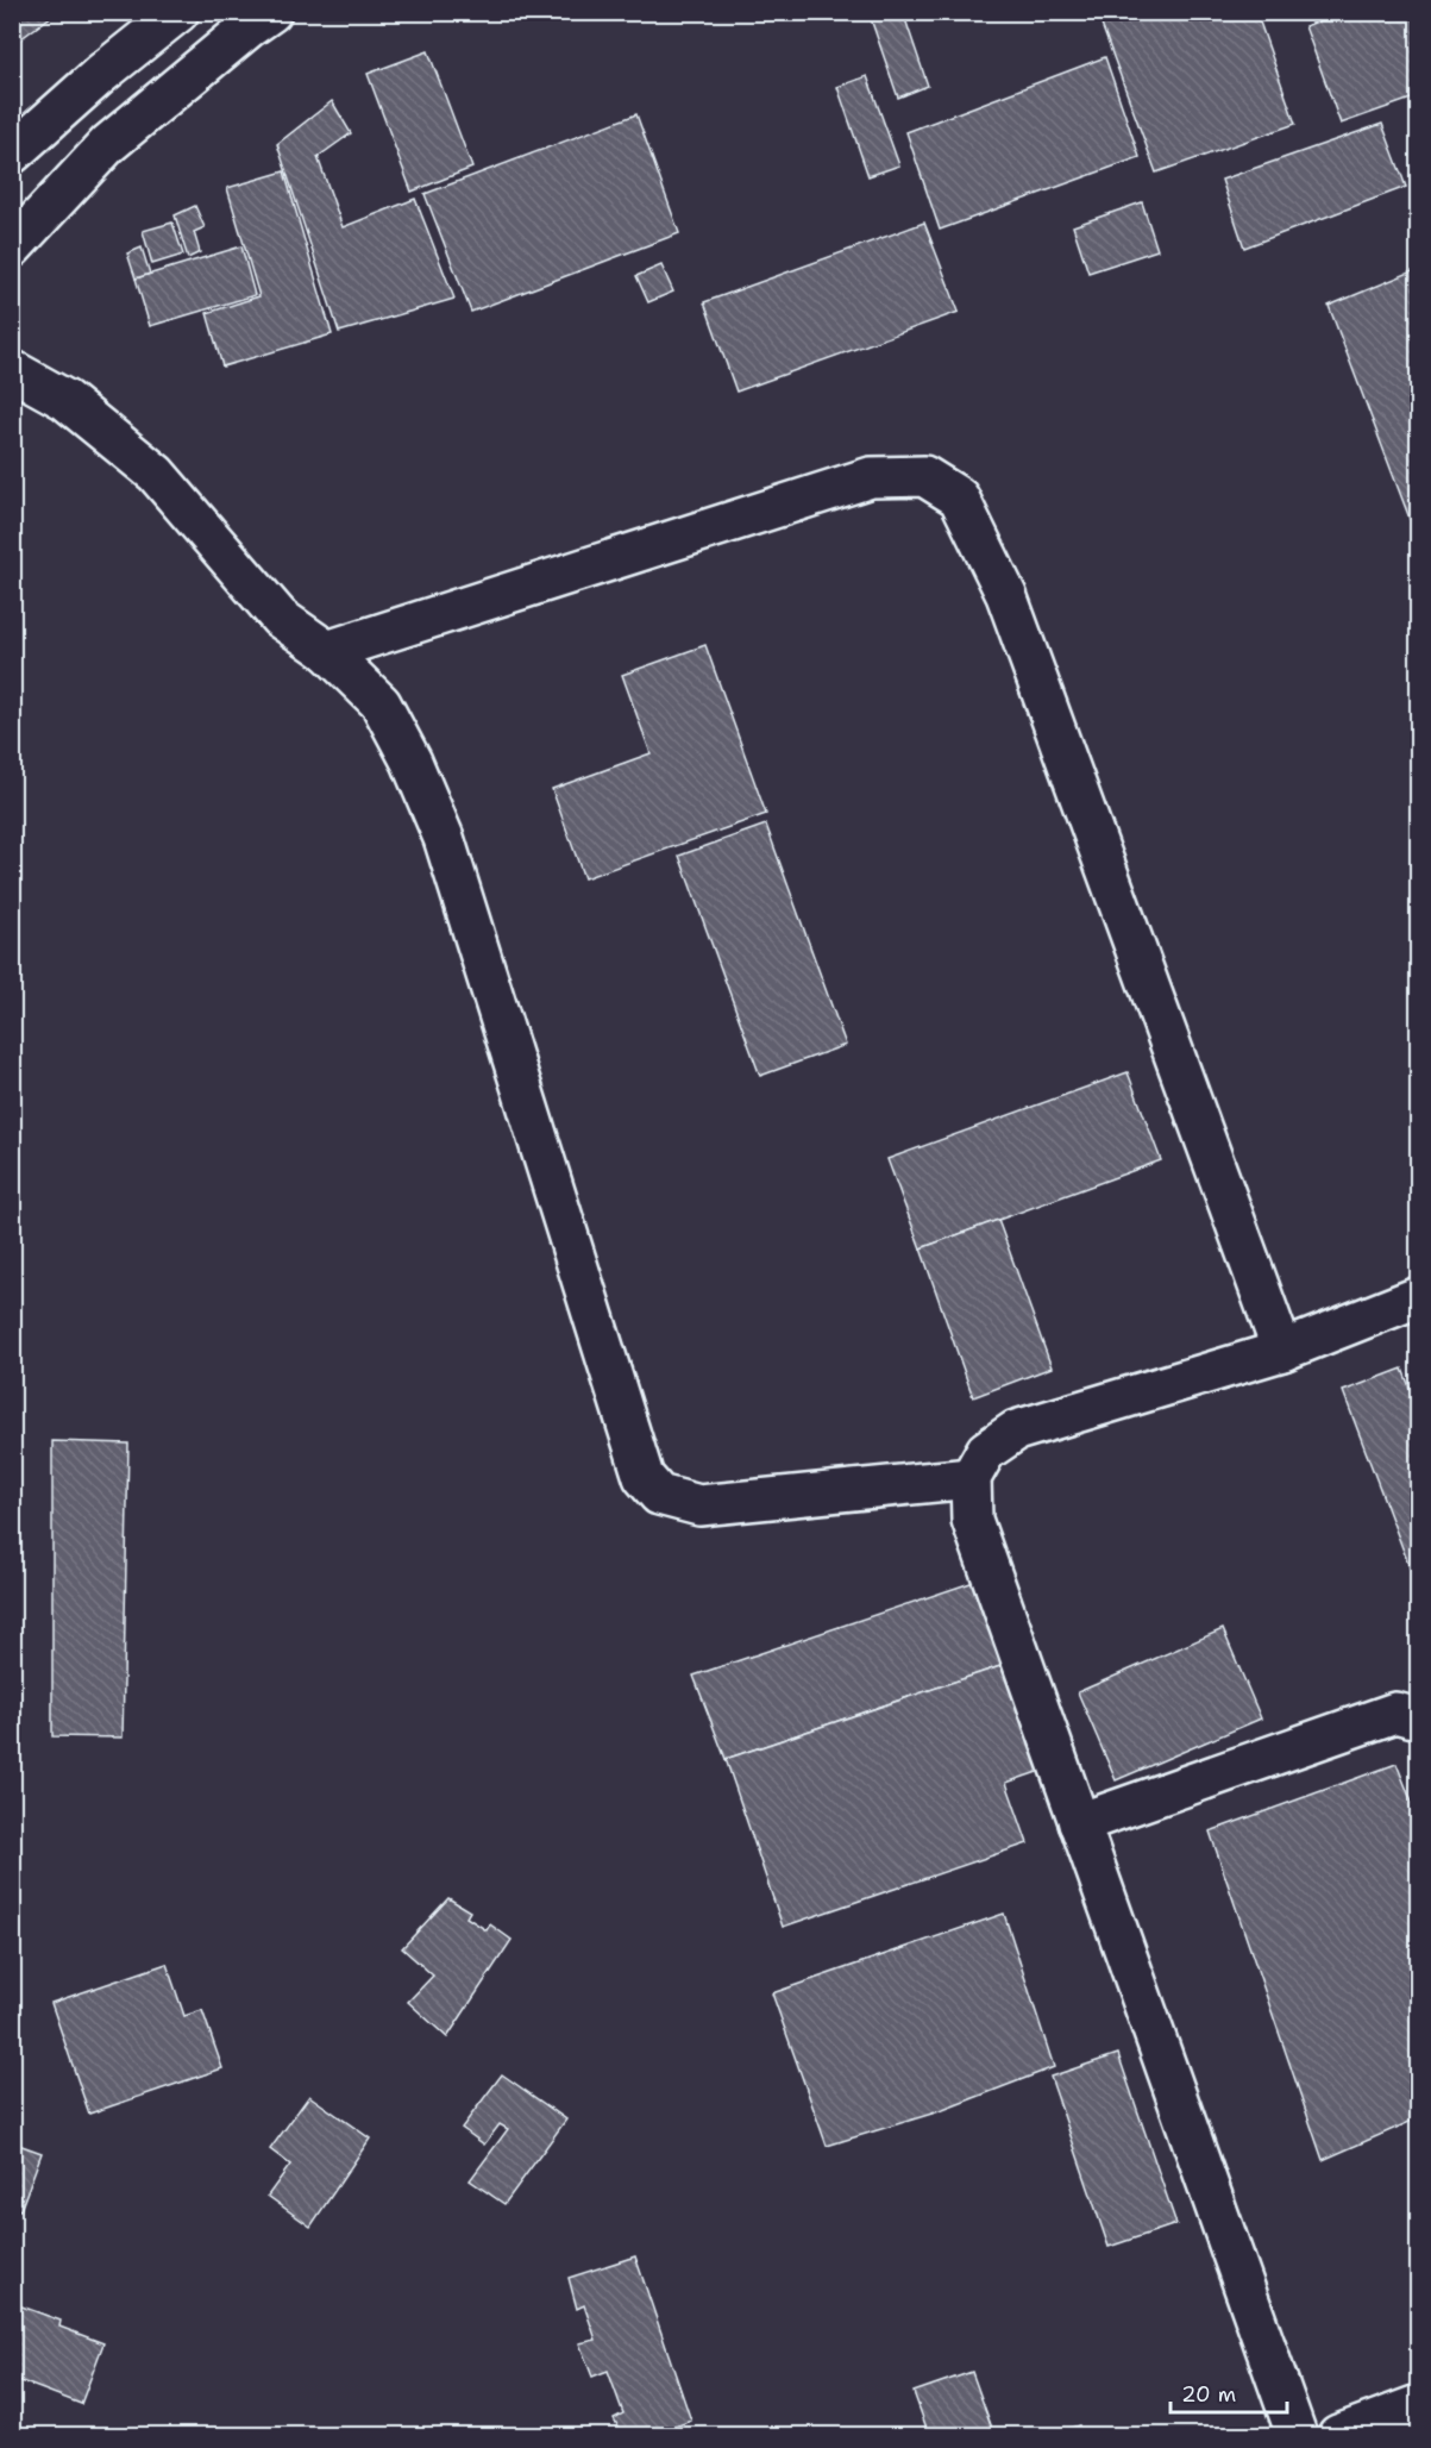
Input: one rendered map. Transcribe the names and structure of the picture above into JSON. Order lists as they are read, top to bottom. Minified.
{"scale_bar":"20 m"}
